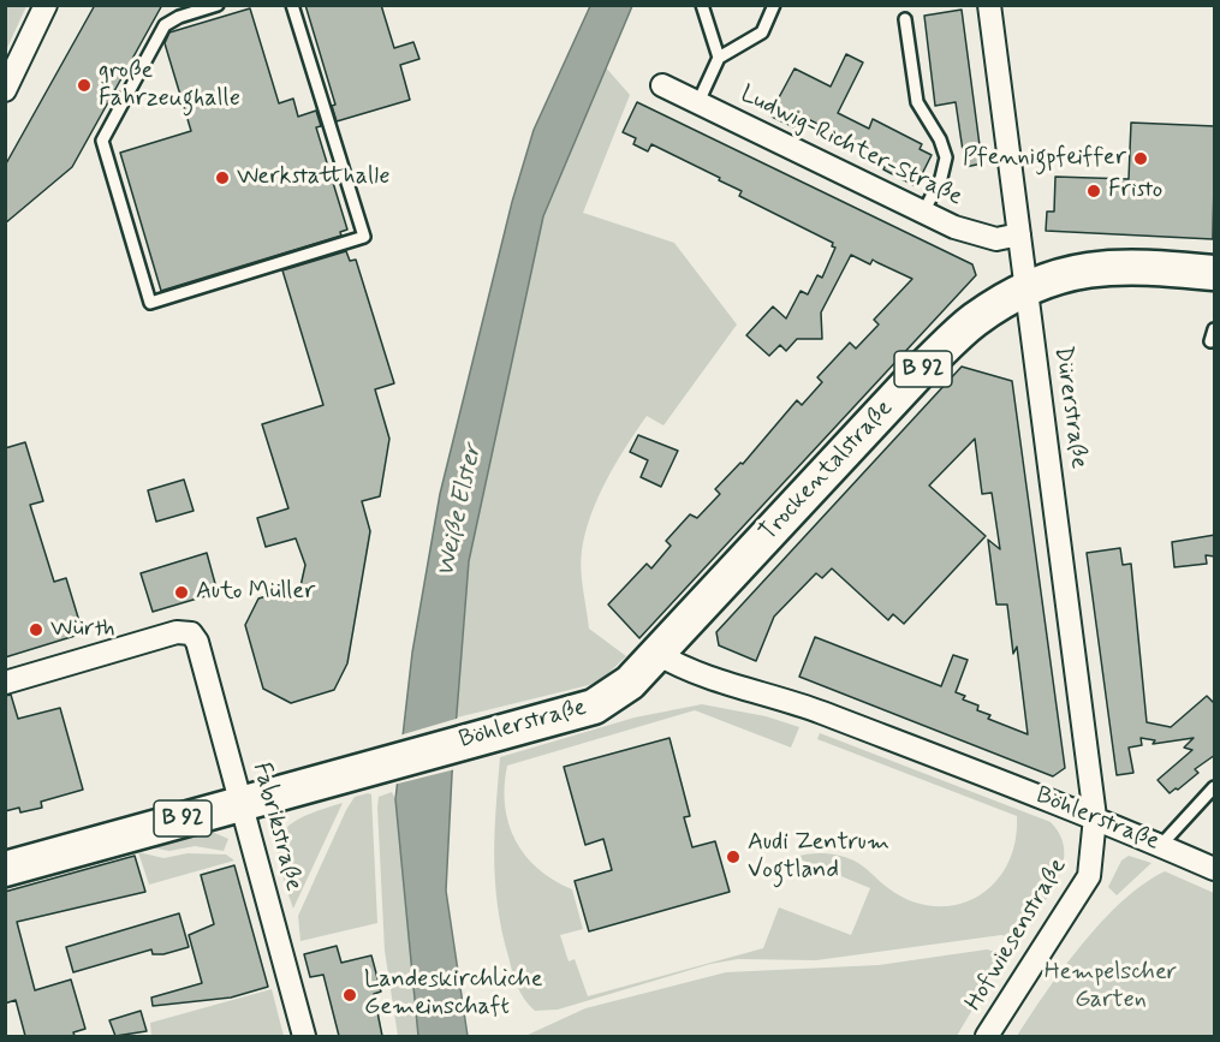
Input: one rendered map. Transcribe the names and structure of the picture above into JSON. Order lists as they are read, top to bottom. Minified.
{"streets":{"main road":["B 92","Trockentalstraße","Böhlerstraße"],"street":["Ludwig-Richter-Straße","Dürerstraße","Fabrikstraße","Hofwiesenstraße"]},"crossings":[["Ludwig-Richter-Straße","Dürerstraße"],["Dürerstraße","Trockentalstraße"],["Dürerstraße","Böhlerstraße"],["Dürerstraße","Hofwiesenstraße"],["Trockentalstraße","Böhlerstraße"],["Böhlerstraße","Fabrikstraße"],["Böhlerstraße","Hofwiesenstraße"]],"water":["Weiße Elster"],"parks":["Hempelscher Garten"],"places":["große Fahrzeughalle","Pfennigpfeiffer","Werkstatthalle","Fristo","Auto Müller","Würth","Audi Zentrum Vogtland","Landeskirchliche Gemeinschaft"]}
